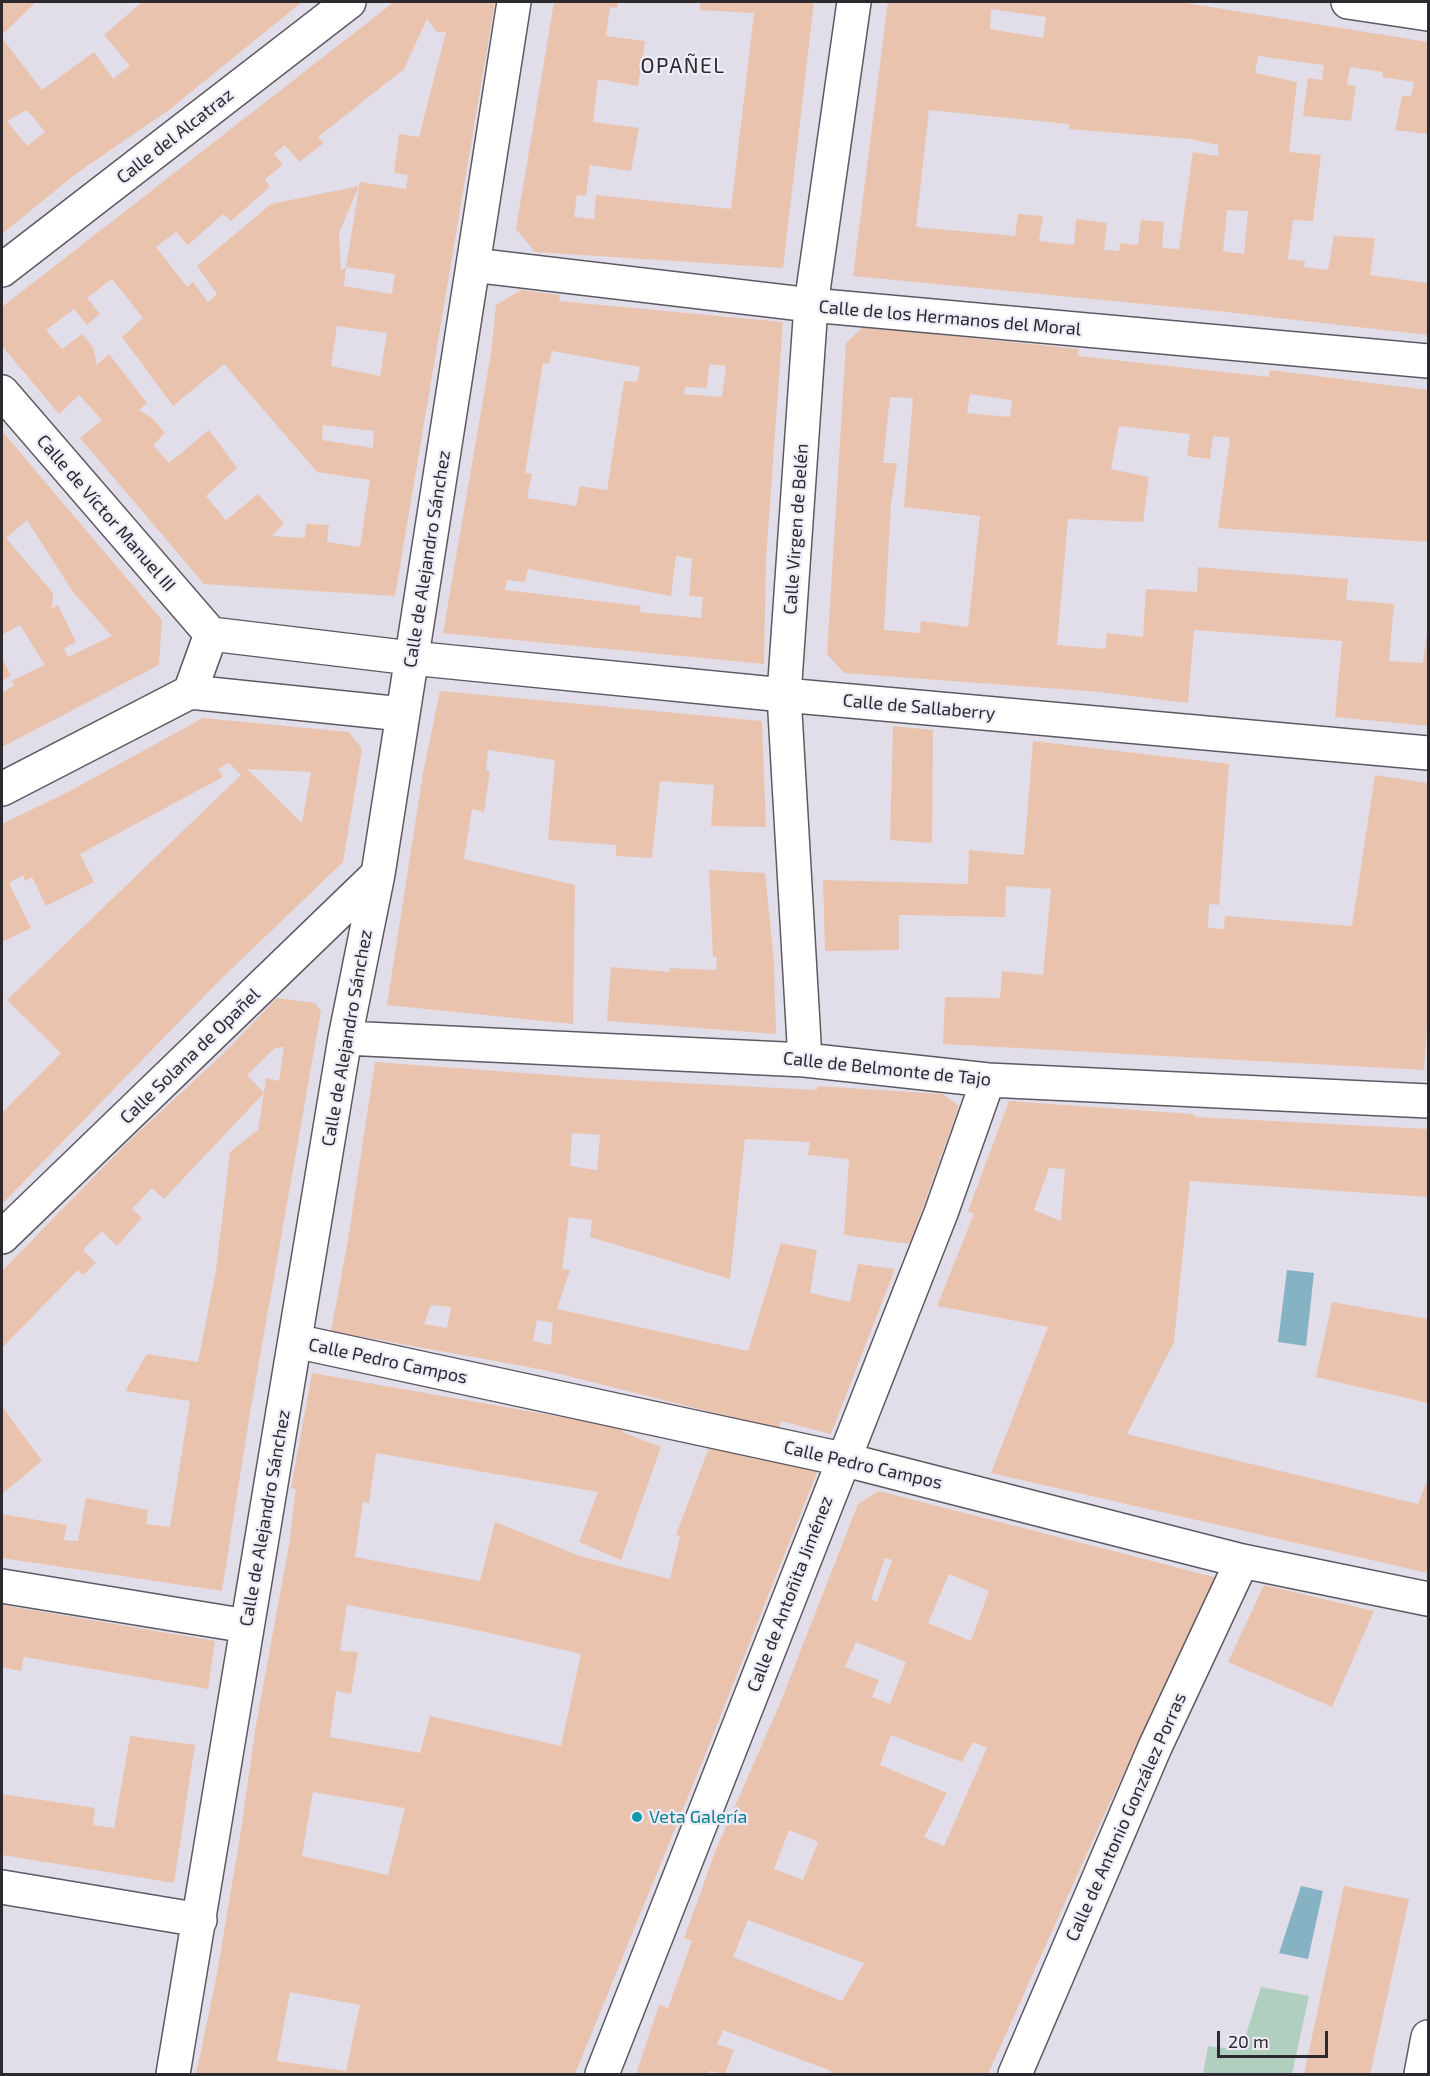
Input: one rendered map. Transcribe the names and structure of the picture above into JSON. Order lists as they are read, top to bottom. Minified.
{"streets":{"street":["Calle del Alcatraz","Calle de los Hermanos del Moral","Calle de Víctor Manuel III","Calle Virgen de Belén","Calle de Alejandro Sánchez","Calle de Sallaberry","Calle Solana de Opañel","Calle de Belmonte de Tajo","Calle Pedro Campos","Calle de Antoñita Jiménez","Calle de Antonio González Porras"]},"crossings":[["Calle de los Hermanos del Moral","Calle Virgen de Belén"],["Calle de los Hermanos del Moral","Calle de Alejandro Sánchez"],["Calle Virgen de Belén","Calle de Sallaberry"],["Calle Virgen de Belén","Calle de Belmonte de Tajo"],["Calle de Alejandro Sánchez","Calle de Sallaberry"],["Calle de Alejandro Sánchez","Calle Solana de Opañel"],["Calle de Alejandro Sánchez","Calle de Belmonte de Tajo"],["Calle de Alejandro Sánchez","Calle Pedro Campos"],["Calle de Belmonte de Tajo","Calle de Antoñita Jiménez"],["Calle Pedro Campos","Calle de Antoñita Jiménez"],["Calle Pedro Campos","Calle de Antonio González Porras"]],"districts":["OPAÑEL"],"places":["Veta Galería"],"scale_bar":"20 m"}
